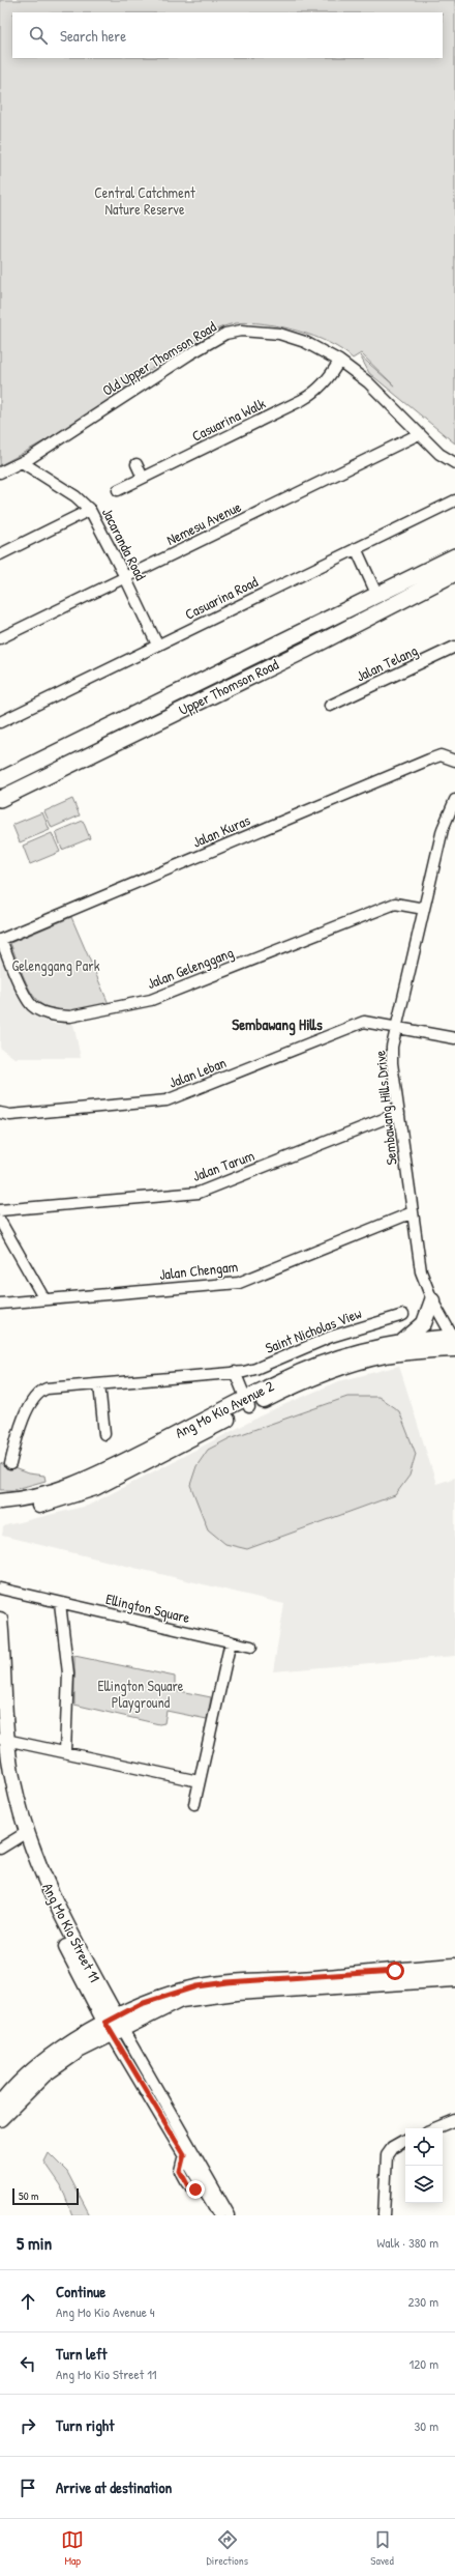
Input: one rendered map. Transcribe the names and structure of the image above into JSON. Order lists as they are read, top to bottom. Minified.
{"streets":{"main road":["Upper Thomson Road","Ang Mo Kio Avenue 2","Ang Mo Kio Street 11"],"street":["Old Upper Thomson Road","Casuarina Walk","Nemesu Avenue","Jacaranda Road","Casuarina Road","Jalan Telang","Jalan Kuras","Jalan Gelenggang","Jalan Leban","Sembawang Hills Drive","Jalan Tarum","Jalan Chengam","Saint Nicholas View","Ellington Square"]},"crossings":[["Old Upper Thomson Road","Casuarina Walk"],["Old Upper Thomson Road","Nemesu Avenue"],["Old Upper Thomson Road","Jacaranda Road"],["Nemesu Avenue","Jacaranda Road"],["Jacaranda Road","Casuarina Road"],["Jalan Kuras","Jalan Gelenggang"],["Jalan Gelenggang","Sembawang Hills Drive"],["Jalan Leban","Sembawang Hills Drive"],["Sembawang Hills Drive","Jalan Tarum"],["Sembawang Hills Drive","Jalan Chengam"],["Sembawang Hills Drive","Ang Mo Kio Avenue 2"]],"districts":["Sembawang Hills"],"parks":["Central Catchment Nature Reserve","Gelenggang Park","Ellington Square Playground"],"scale_bar":"50 m","page":{"search":"Search here","scale":"50 m","heading":["5 min","Walk · 380 m"],"list":[["Continue","Ang Mo Kio Avenue 4","230 m"],["Turn left","Ang Mo Kio Street 11","120 m"],["Turn right","30 m"],"Arrive at destination"],"nav":["Map","Directions","Saved"]}}
